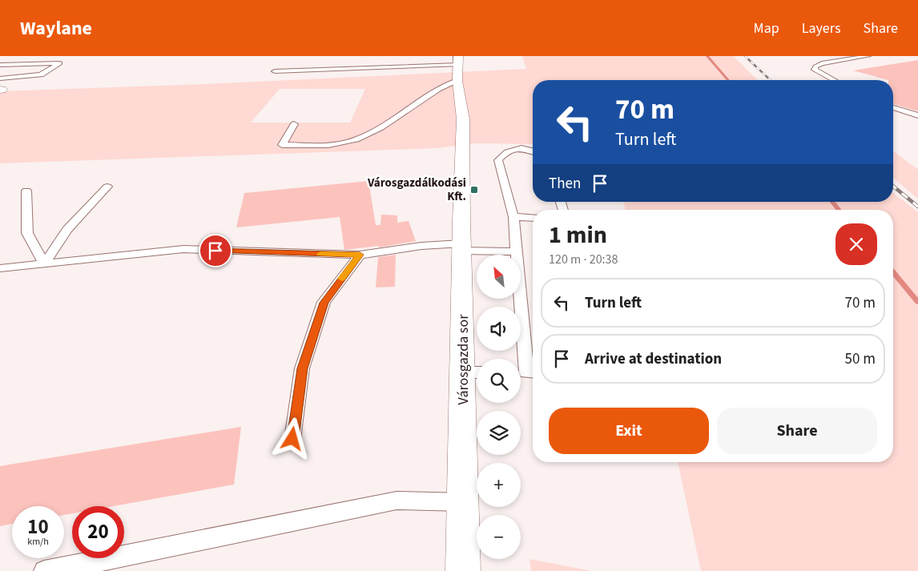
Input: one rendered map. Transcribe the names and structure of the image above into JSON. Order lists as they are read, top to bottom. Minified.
{"streets":{"street":["Városgazda sor"]},"places":{"transit":["Városgazdálkodási Kft."]},"north":"top left","page":{"header":"Waylane","nav":["Map","Layers","Share"],"turn":["70 m","Turn left"],"then":"Then","heading":["1 min","120 m · 20:38"],"map_buttons":["+","−"],"list":[{"name":"Turn left","value":"70 m"},{"name":"Arrive at destination","value":"50 m"}],"buttons":["Exit","Share"],"speed":"10 km/h","limit":"20"}}
